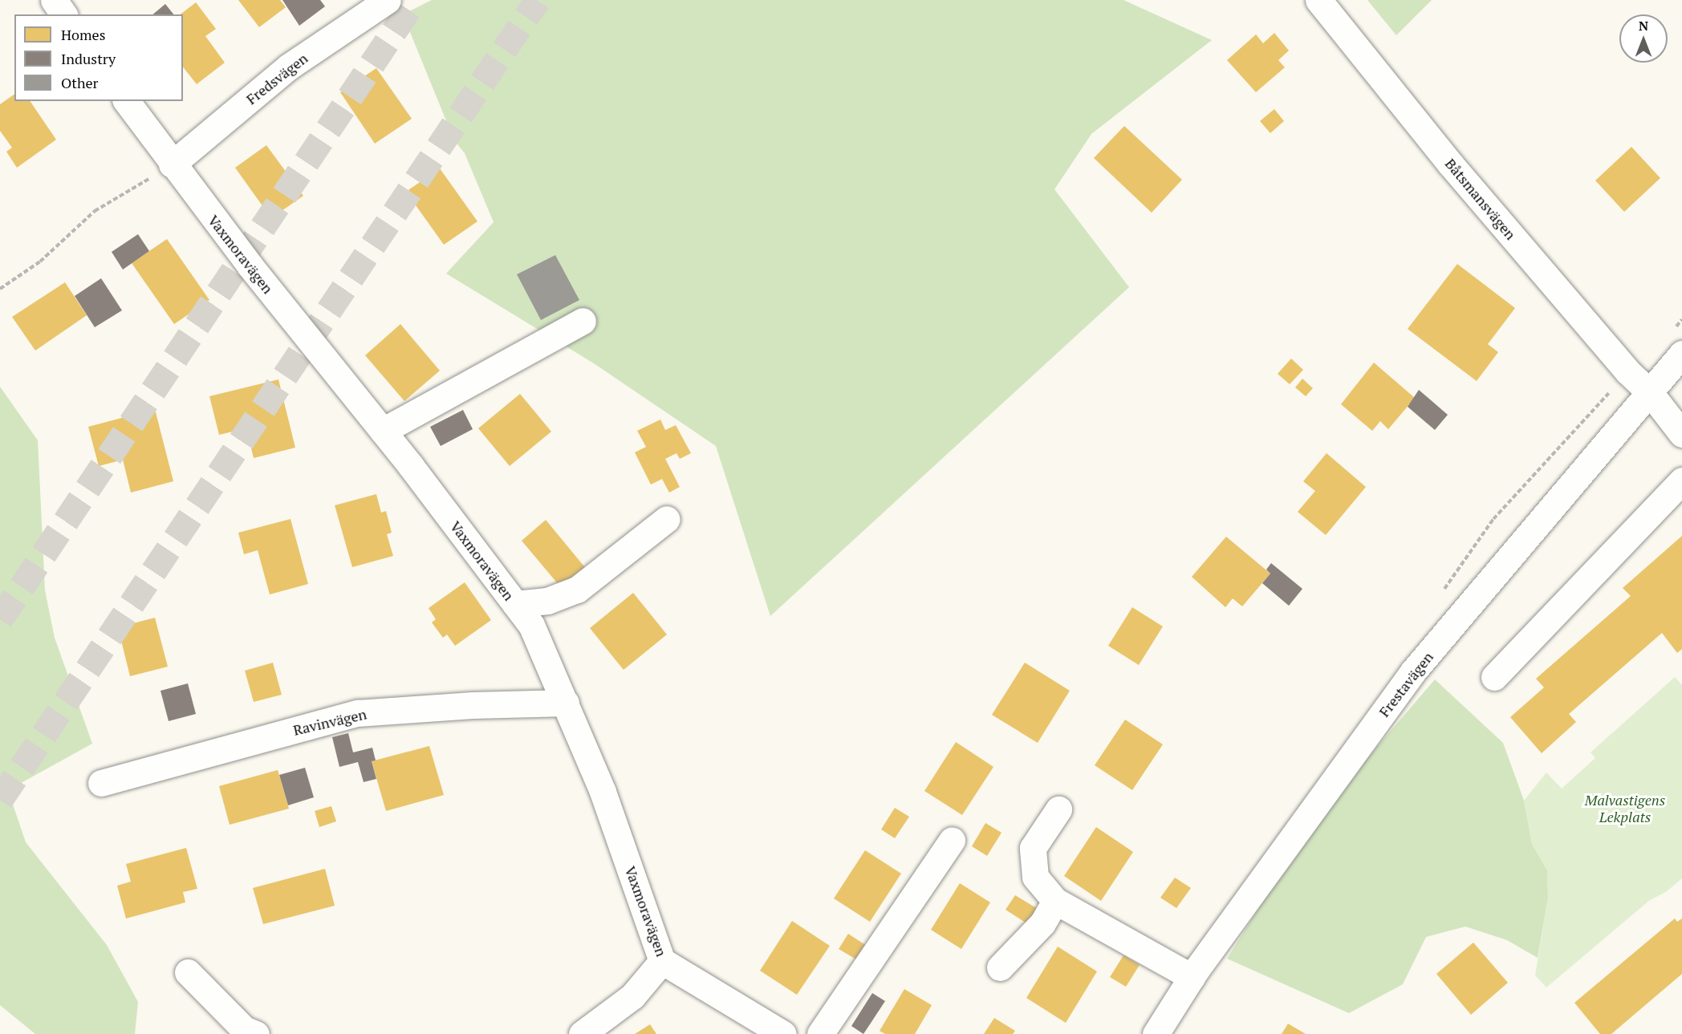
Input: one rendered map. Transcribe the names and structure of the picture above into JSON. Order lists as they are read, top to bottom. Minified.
{"streets":{"street":["Fredsvägen","Båtsmansvägen","Vaxmoravägen","Frestavägen","Ravinvägen"]},"crossings":[["Fredsvägen","Vaxmoravägen"],["Båtsmansvägen","Frestavägen"],["Vaxmoravägen","Ravinvägen"]],"parks":["Malvastigens Lekplats"],"legend":["Homes","Industry","Other"],"north":"top"}
